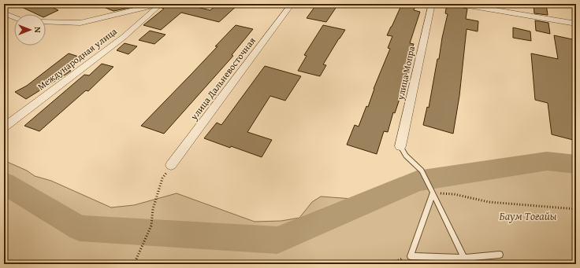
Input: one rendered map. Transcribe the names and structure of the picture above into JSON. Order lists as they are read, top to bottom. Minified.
{"streets":{"street":["Международная улица","улица Мопра","улица Дальневосточная"]},"parks":["Баум Тоғайы"],"north":"right"}
